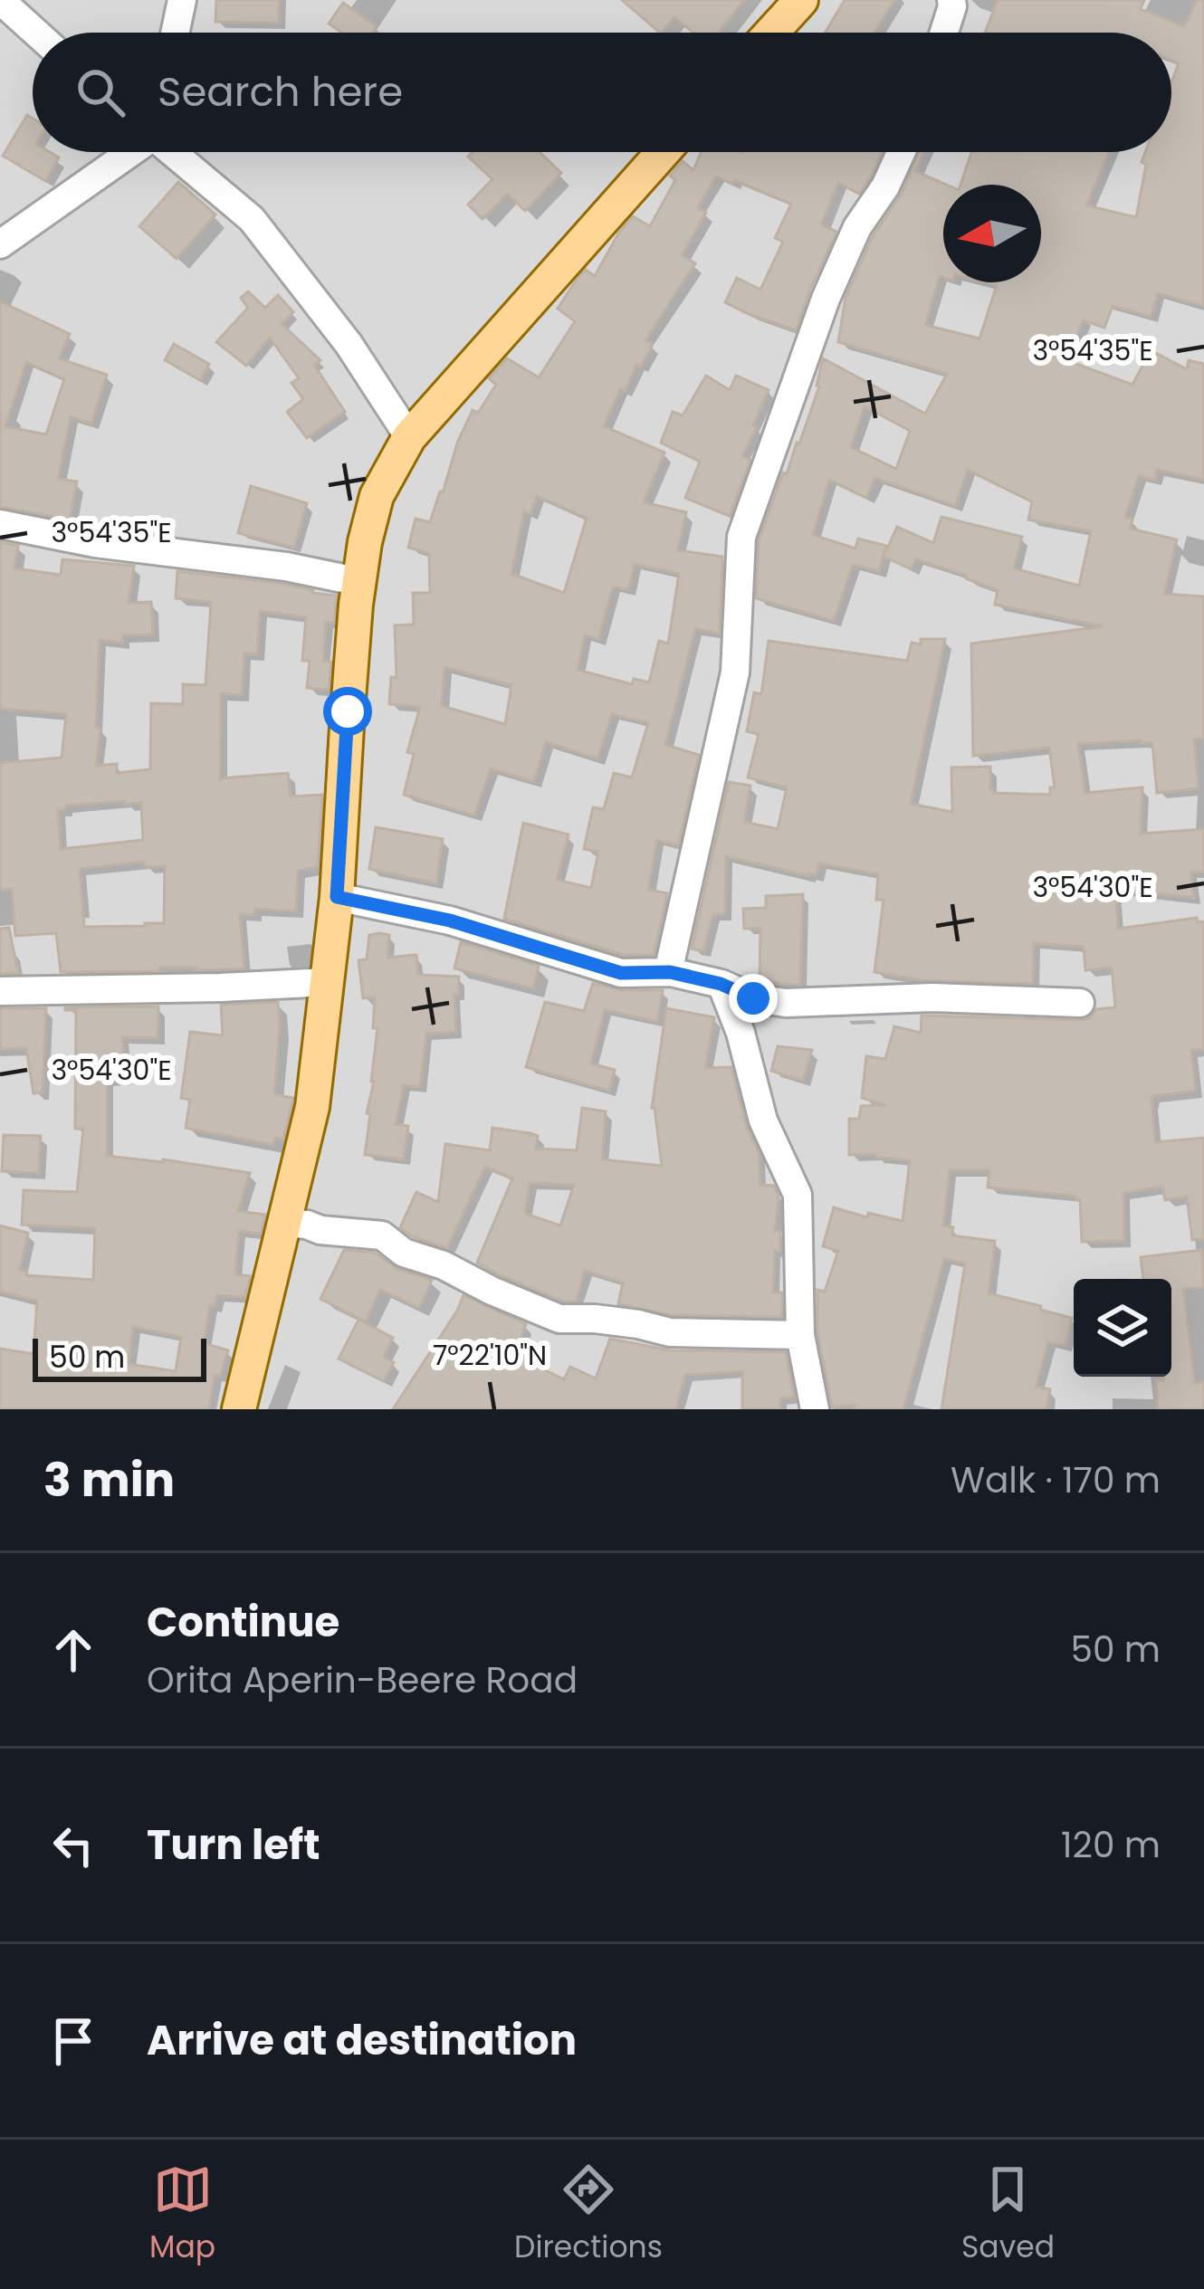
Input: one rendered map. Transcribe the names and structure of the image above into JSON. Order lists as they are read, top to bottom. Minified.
{"scale_bar":"50 m","north":"left","page":{"search":"Search here","scale":"50 m","heading":["3 min","Walk · 170 m"],"list":[["Continue","Orita Aperin-Beere Road","50 m"],["Turn left","120 m"],"Arrive at destination"],"nav":["Map","Directions","Saved"]},"coordinates":["3°54'35\"E","3°54'30\"E","7°22'10\"N"]}
